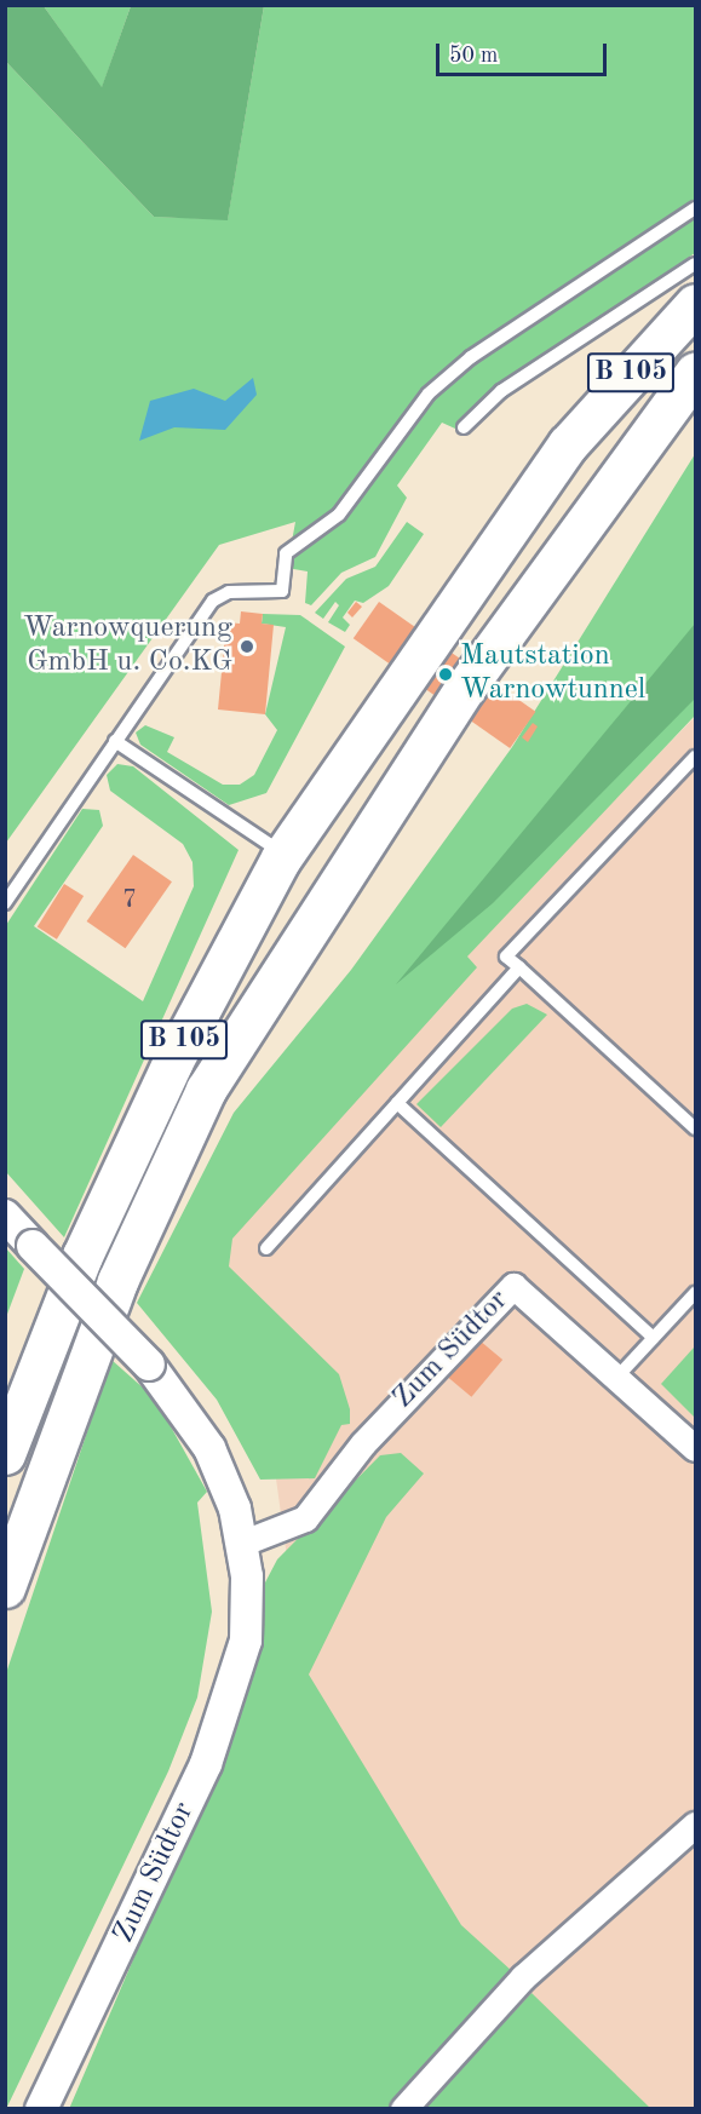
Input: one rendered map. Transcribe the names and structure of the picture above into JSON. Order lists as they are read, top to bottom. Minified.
{"streets":{"highway":["B 105"],"street":["Zum Südtor"]},"places":["Warnowquerung GmbH u. Co.KG","Mautstation Warnowtunnel"],"house_numbers":["7"],"scale_bar":"50 m"}
